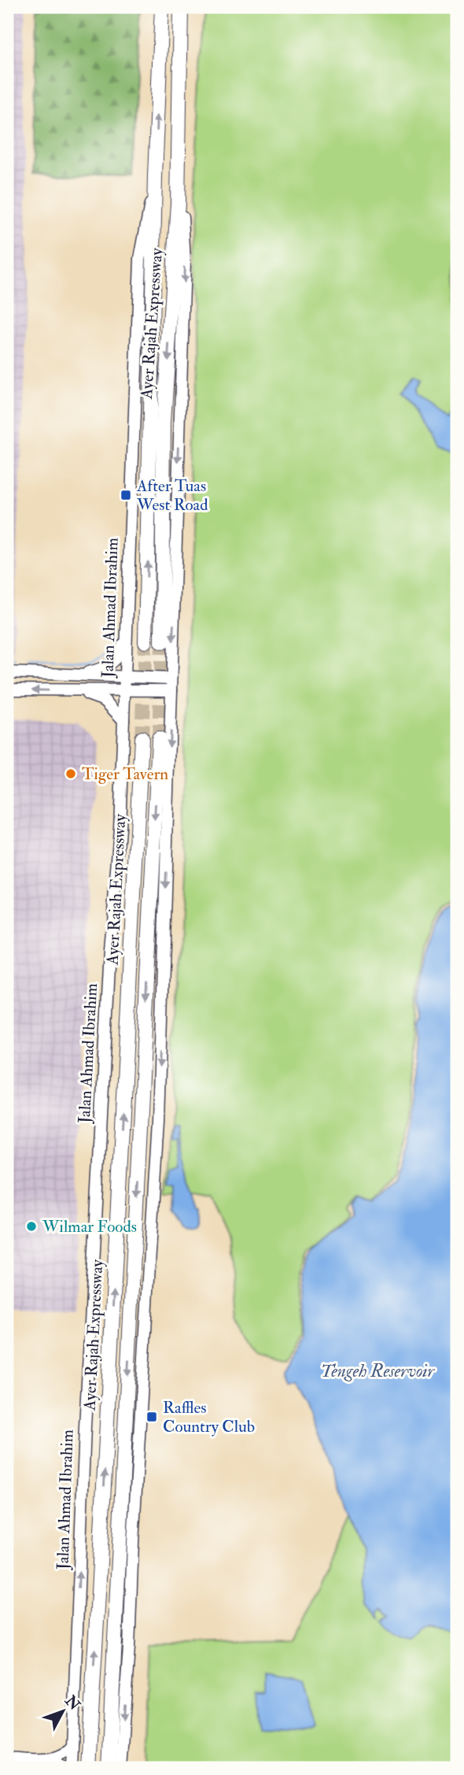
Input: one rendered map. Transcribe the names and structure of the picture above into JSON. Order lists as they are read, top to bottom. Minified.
{"streets":{"highway":["Ayer Rajah Expressway"],"main road":["Jalan Ahmad Ibrahim"]},"crossings":[["Ayer Rajah Expressway","Jalan Ahmad Ibrahim"]],"water":["Tengeh Reservoir"],"places":{"transit":["After Tuas West Road","Raffles Country Club"],"other":["Tiger Tavern","Wilmar Foods"]},"north":"top right"}
